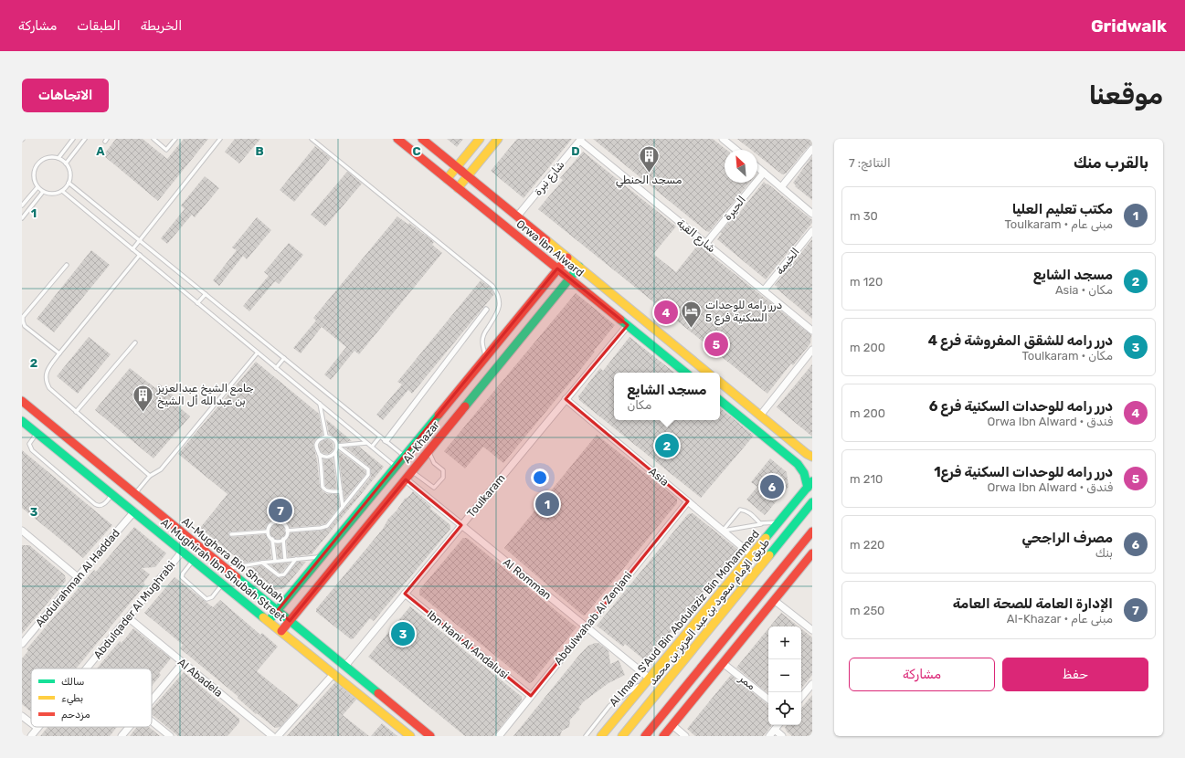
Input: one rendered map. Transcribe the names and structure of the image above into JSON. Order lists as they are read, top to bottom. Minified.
{"streets":{"street":["شارع نبرة","الحيرة","شارع القبة","Orwa Ibn Alward","الخيمة","Al-Khazar","Asia","Toulkaram","Al-Mughera Bin Shoubah","Al Mughirah Ibn Shubah Street","Abdulrahman Al Haddad","Al Romman","Abdulqader Al Mughrabi","طريق الإمام سعود بن عبد العزيز بن محمد","Abdulwahab Al Zenjani","Al Imam S'Aud Bin Abdulaziz Bin Mohammed","Ibn Hani Al Andalusi","Al Abadela","ممر"]},"crossings":[["شارع نبرة","شارع القبة"],["شارع نبرة","Orwa Ibn Alward"],["الحيرة","شارع القبة"],["شارع القبة","الخيمة"],["Orwa Ibn Alward","Al-Khazar"],["Orwa Ibn Alward","Toulkaram"],["Al-Khazar","Al-Mughera Bin Shoubah"],["Al-Khazar","Al Mughirah Ibn Shubah Street"],["Al-Khazar","Al Romman"],["Asia","Toulkaram"],["Asia","Abdulwahab Al Zenjani"],["Asia","Al Imam S'Aud Bin Abdulaziz Bin Mohammed"],["Toulkaram","Al-Mughera Bin Shoubah"],["Toulkaram","Al Romman"],["Toulkaram","Ibn Hani Al Andalusi"],["Al Mughirah Ibn Shubah Street","Abdulrahman Al Haddad"],["Al Mughirah Ibn Shubah Street","Abdulqader Al Mughrabi"],["Al Romman","Abdulwahab Al Zenjani"],["Al Romman","Al Imam S'Aud Bin Abdulaziz Bin Mohammed"],["Abdulqader Al Mughrabi","Al Abadela"],["Abdulwahab Al Zenjani","Ibn Hani Al Andalusi"]],"places":{"building":["مسجد الحنطي","جامع الشيخ عبدالعزيز بن عبدالله أل الشيخ"],"hotel":["درر رامه للوحدات السكنية فرع 5"]},"legend":["سالك","بطيء","مزدحم"],"north":"top left","page":{"header":"Gridwalk","nav":["الخريطة","الطبقات","مشاركة"],"buttons":["الاتجاهات",["حفظ","مشاركة"]],"title":"موقعنا","heading":["بالقرب منك","النتائج: 7"],"list":[{"mark":"1","name":"مكتب تعليم العليا","note":"مبنى عام · Toulkaram","value":"30 m"},{"mark":"2","name":"مسجد الشايع","note":"مكان · Asia","value":"120 m"},{"mark":"3","name":"درر رامه للشقق المفروشة فرع 4","note":"مكان · Toulkaram","value":"200 m"},{"mark":"4","name":"درر رامه للوحدات السكنية فرع 6","note":"فندق · Orwa Ibn Alward","value":"200 m"},{"mark":"5","name":"درر رامه للوحدات السكنية فرع1","note":"فندق · Orwa Ibn Alward","value":"210 m"},{"mark":"6","name":"مصرف الراجحي","note":"بنك","value":"220 m"},{"mark":"7","name":"الإدارة العامة للصحة العامة","note":"مبنى عام · Al-Khazar","value":"250 m"}],"pins":["4","5","2","6","1","7","3"],"popup":["مسجد الشايع","مكان"],"map_buttons":["+","−"]},"grid":{"columns":["A","B","C","D"],"rows":["1","2","3"]}}
